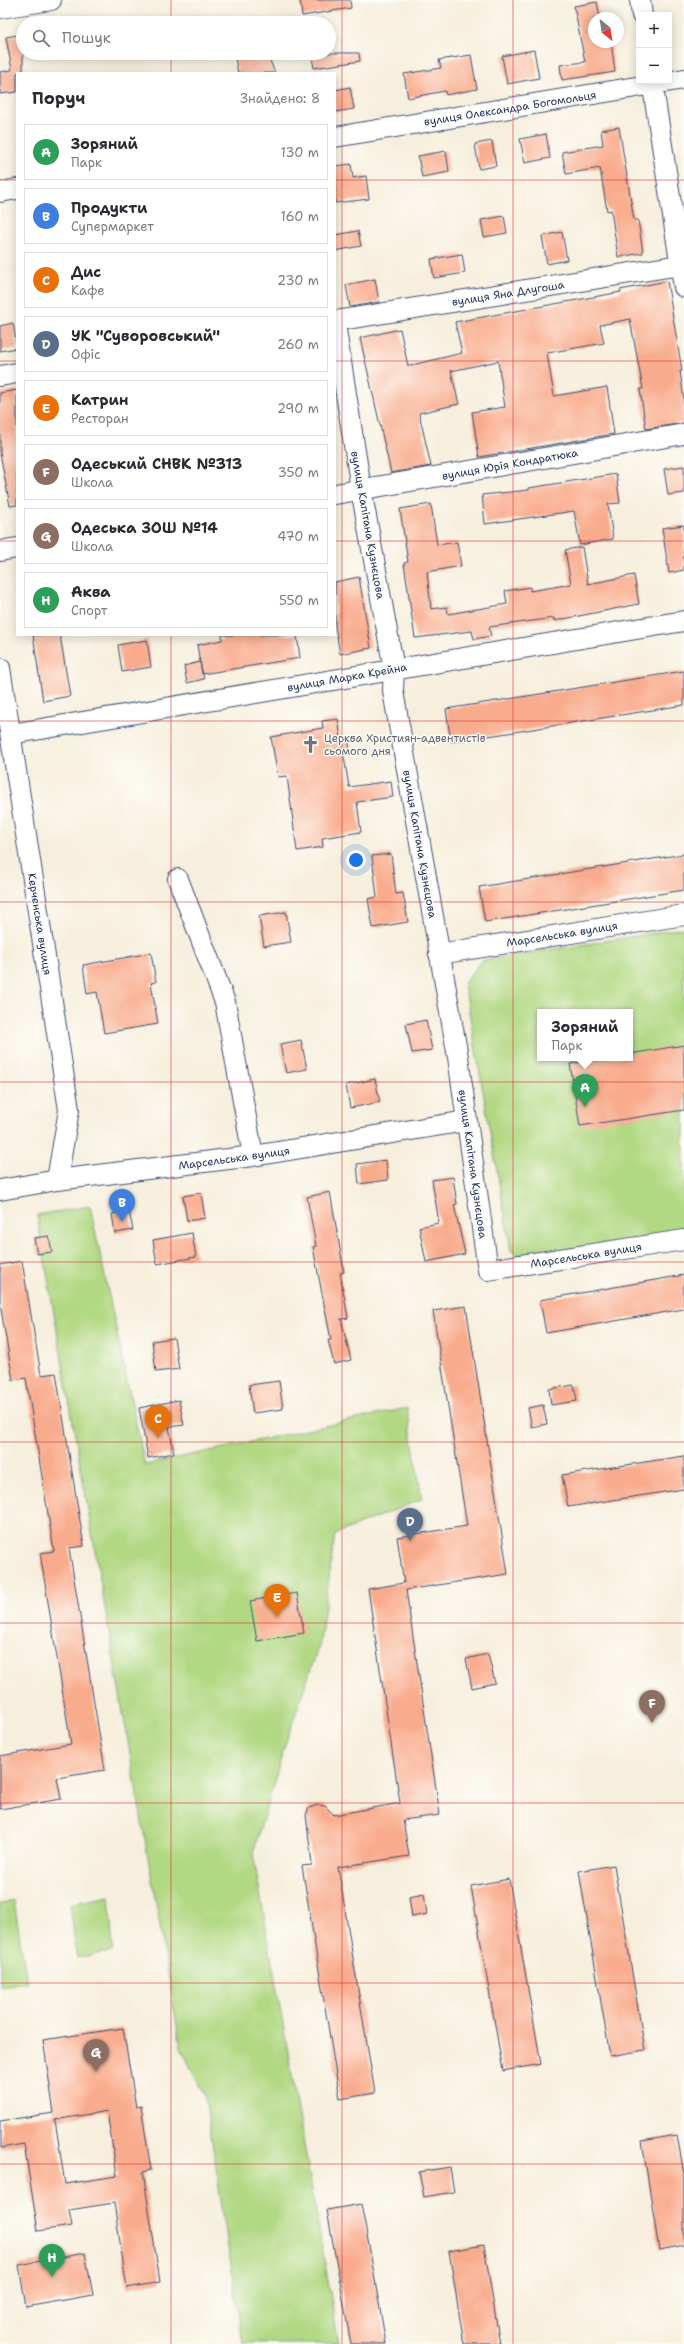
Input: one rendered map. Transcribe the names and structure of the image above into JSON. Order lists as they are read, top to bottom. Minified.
{"streets":{"street":["вулиця Олександра Богомольця","вулиця Яна Длугоша","вулиця Юрія Кондратюка","вулиця Капітана Кузнєцова","вулиця Марка Крейна","Керченська вулиця","Марсельська вулиця"]},"crossings":[["вулиця Юрія Кондратюка","вулиця Капітана Кузнєцова"],["вулиця Капітана Кузнєцова","вулиця Марка Крейна"],["вулиця Капітана Кузнєцова","Марсельська вулиця"],["вулиця Марка Крейна","Керченська вулиця"],["Керченська вулиця","Марсельська вулиця"]],"places":{"church":["Церква Християн-адвентистів сьомого дня"]},"north":"bottom right","page":{"map_buttons":["+","−"],"search":"Пошук","heading":["Поруч","Знайдено: 8"],"list":[{"mark":"A","name":"Зоряний","note":"Парк","value":"130 m"},{"mark":"B","name":"Продукти","note":"Супермаркет","value":"160 m"},{"mark":"C","name":"Дис","note":"Кафе","value":"230 m"},{"mark":"D","name":"УК \"Суворовський\"","note":"Офіс","value":"260 m"},{"mark":"E","name":"Катрин","note":"Ресторан","value":"290 m"},{"mark":"F","name":"Одеський СНВК №313","note":"Школа","value":"350 m"},{"mark":"G","name":"Одеська ЗОШ №14","note":"Школа","value":"470 m"},{"mark":"H","name":"Аква","note":"Спорт","value":"550 m"}],"popup":["Зоряний","Парк"],"pins":["A","B","C","D","E","F","G","H"]}}
